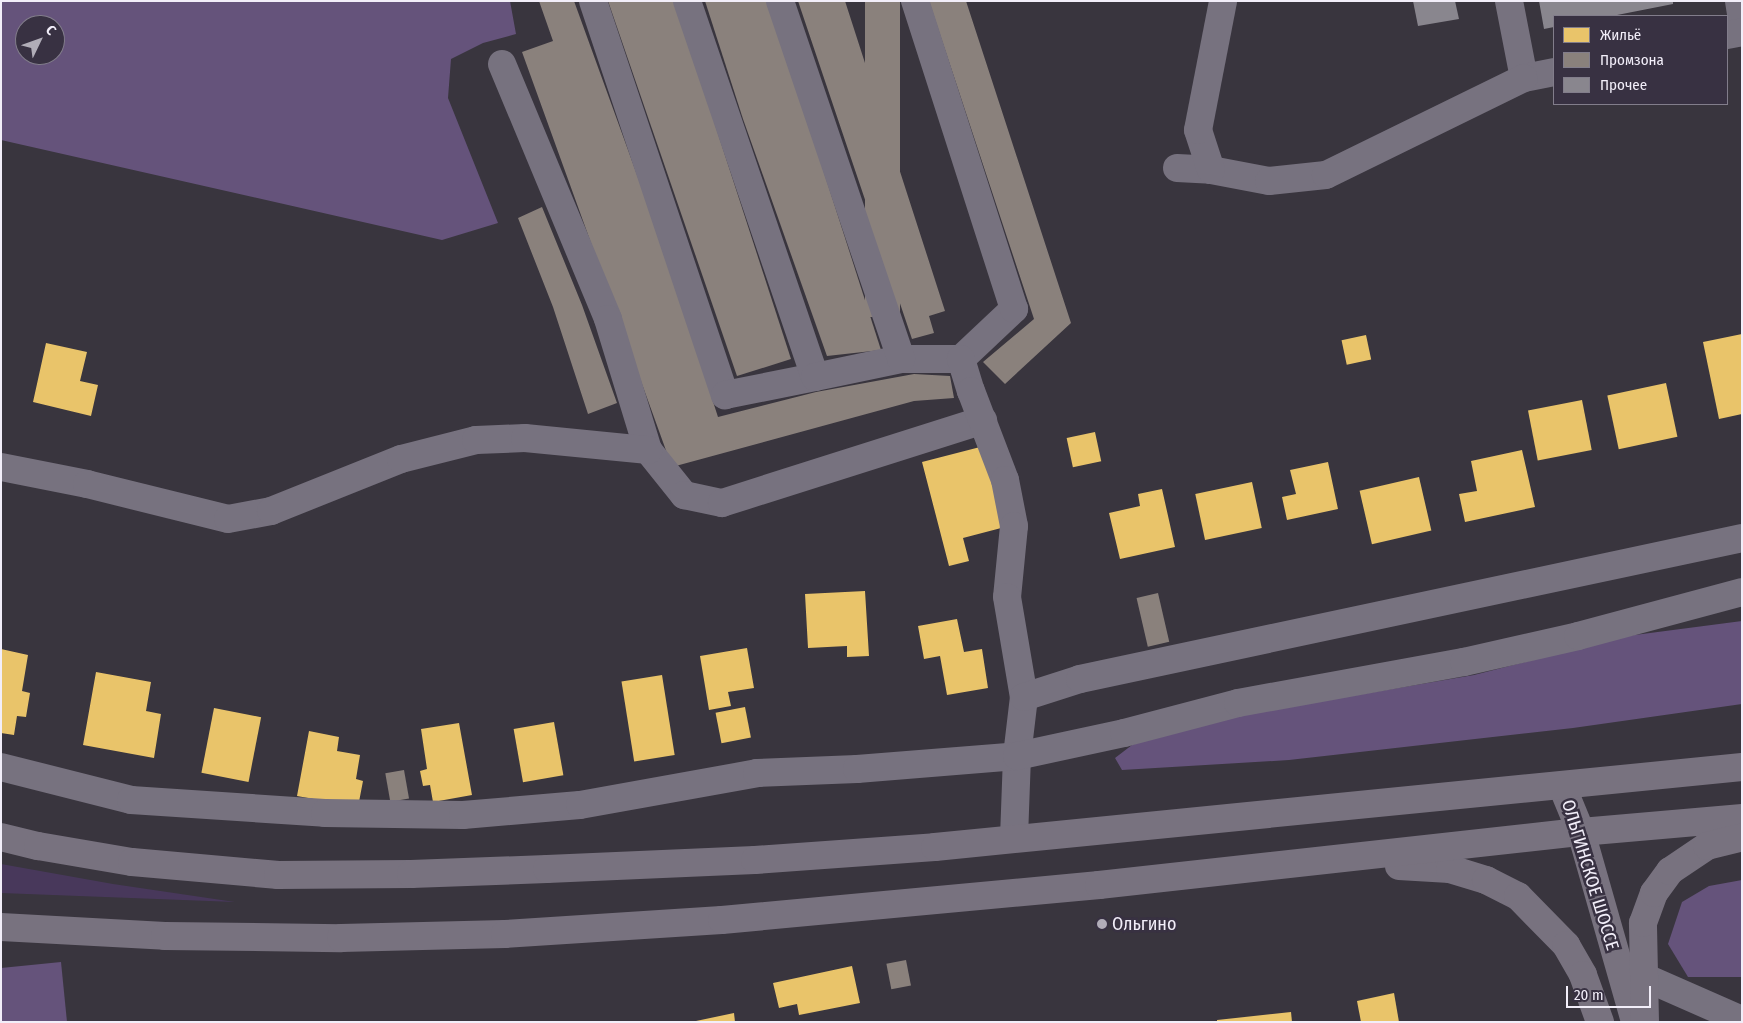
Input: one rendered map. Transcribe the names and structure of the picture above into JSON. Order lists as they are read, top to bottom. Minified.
{"streets":{"main road":["ОЛЬГИНСКОЕ ШОССЕ"]},"places":["Ольгино"],"legend":["Жильё","Промзона","Прочее"],"scale_bar":"20 m","north":"top right"}
